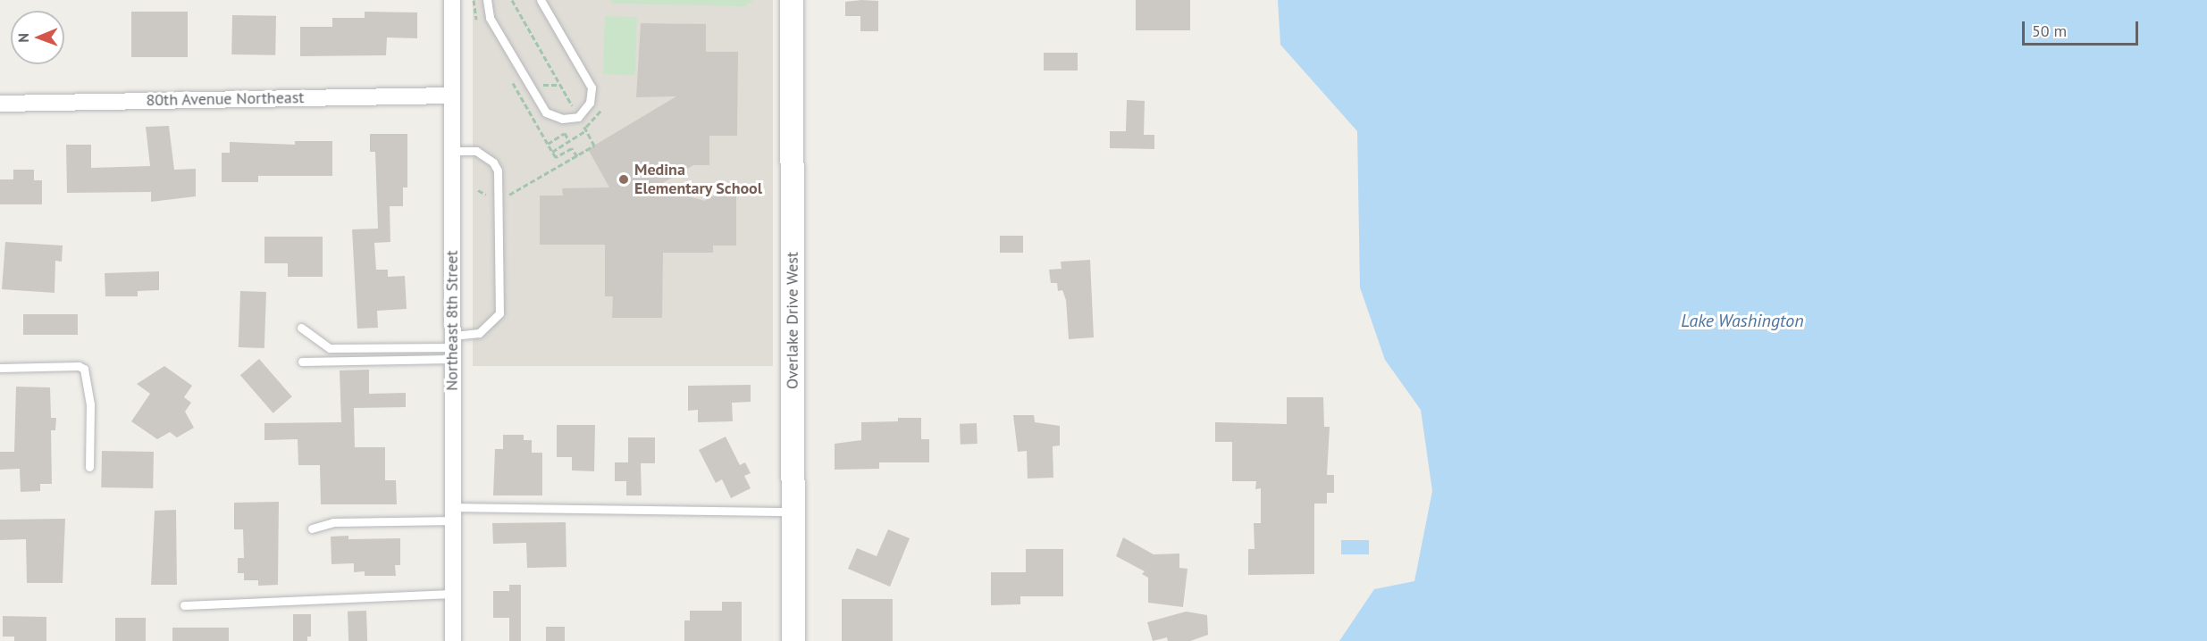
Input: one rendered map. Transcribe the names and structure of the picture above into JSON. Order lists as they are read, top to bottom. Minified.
{"streets":{"street":["80th Avenue Northeast","Northeast 8th Street","Overlake Drive West"]},"crossings":[["80th Avenue Northeast","Northeast 8th Street"]],"water":["Lake Washington"],"places":["Medina Elementary School"],"scale_bar":"50 m","north":"left"}
